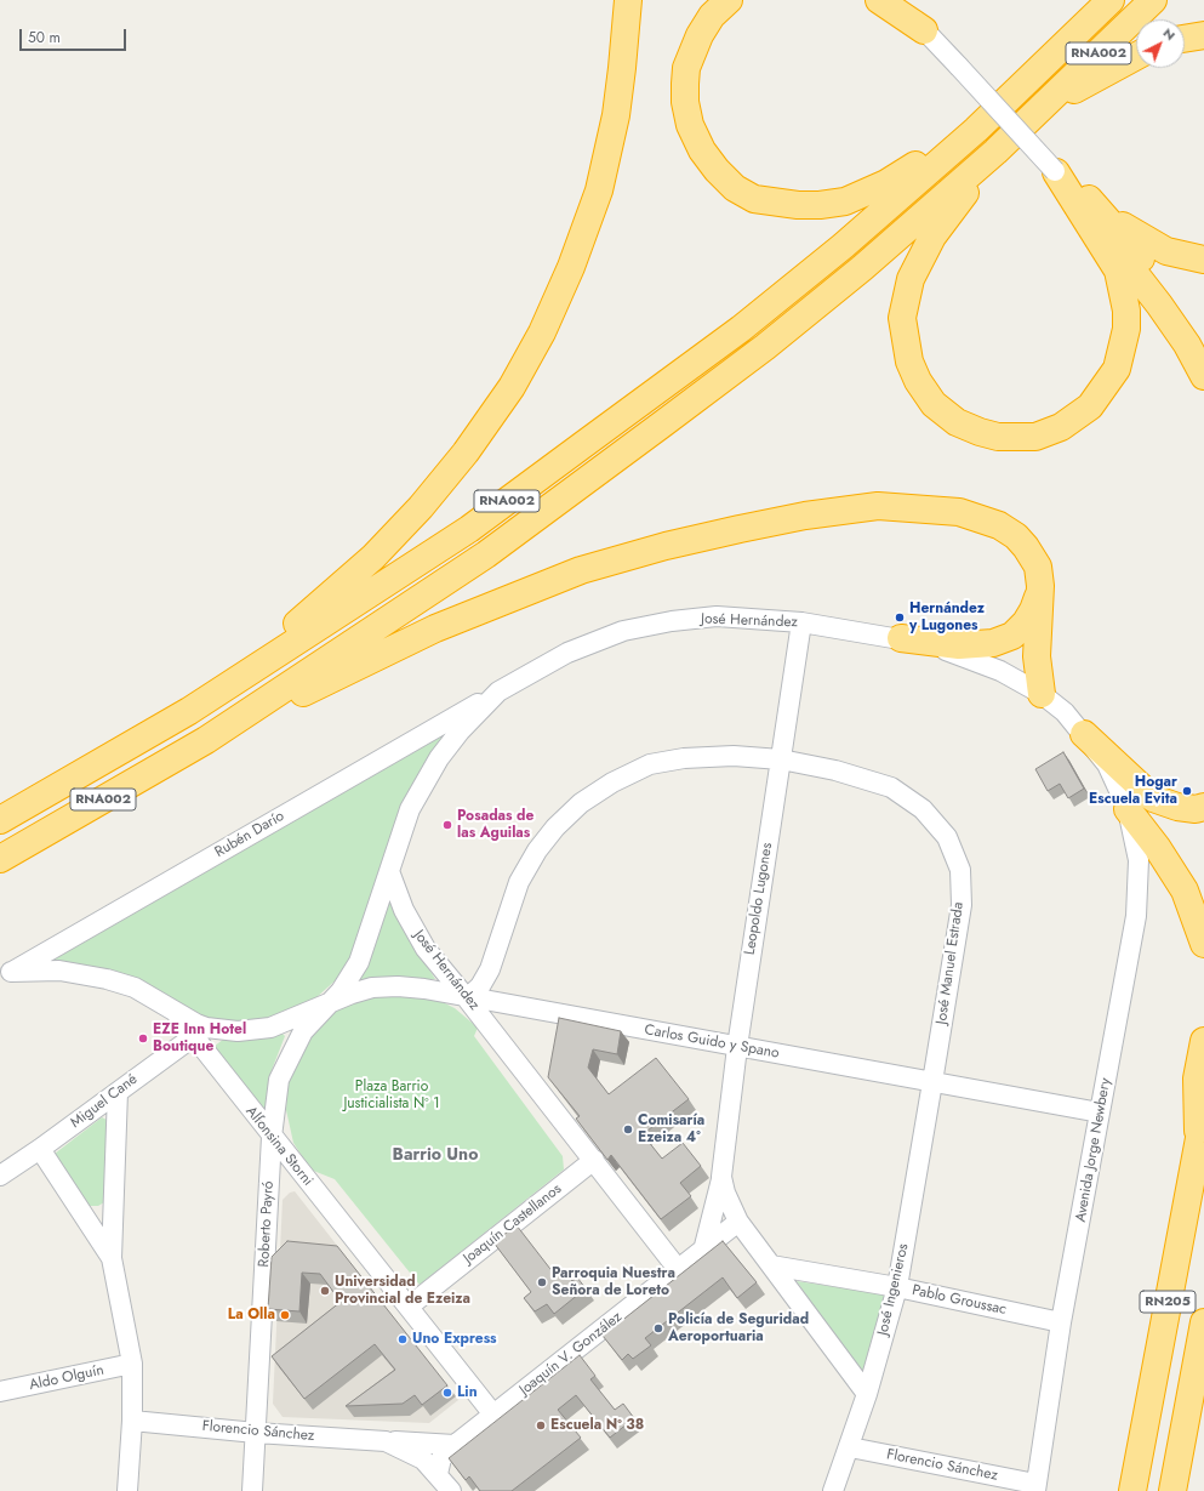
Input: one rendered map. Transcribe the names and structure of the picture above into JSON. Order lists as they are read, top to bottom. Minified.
{"streets":{"highway":["RNA002","RN205"],"street":["José Hernández","Rubén Darío","Leopoldo Lugones","José Manuel Estrada","Carlos Guido y Spano","Miguel Cané","Alfonsina Storni","Avenida Jorge Newbery","Roberto Payró","Joaquín Castellanos","José Ingenieros","Pablo Groussac","Joaquín V. González","Aldo Olguín","Florencio Sánchez"]},"crossings":[["José Hernández","Rubén Darío"],["José Hernández","Leopoldo Lugones"],["José Hernández","José Manuel Estrada"],["José Hernández","Carlos Guido y Spano"],["José Hernández","Avenida Jorge Newbery"],["José Hernández","Roberto Payró"],["José Hernández","Joaquín Castellanos"],["José Hernández","Joaquín V. González"],["Leopoldo Lugones","José Manuel Estrada"],["Leopoldo Lugones","Carlos Guido y Spano"],["Leopoldo Lugones","José Ingenieros"],["Leopoldo Lugones","Pablo Groussac"],["Leopoldo Lugones","Joaquín V. González"],["José Manuel Estrada","Carlos Guido y Spano"],["José Manuel Estrada","José Ingenieros"],["Carlos Guido y Spano","Miguel Cané"],["Carlos Guido y Spano","Alfonsina Storni"],["Carlos Guido y Spano","Avenida Jorge Newbery"],["Carlos Guido y Spano","Roberto Payró"],["Carlos Guido y Spano","José Ingenieros"],["Miguel Cané","Alfonsina Storni"],["Alfonsina Storni","Roberto Payró"],["Alfonsina Storni","Joaquín Castellanos"],["Alfonsina Storni","Joaquín V. González"],["Avenida Jorge Newbery","Pablo Groussac"],["Avenida Jorge Newbery","Florencio Sánchez"],["Roberto Payró","Florencio Sánchez"],["José Ingenieros","Pablo Groussac"],["José Ingenieros","Florencio Sánchez"],["Joaquín V. González","Florencio Sánchez"]],"districts":["Barrio Uno"],"parks":["Plaza Barrio Justicialista Nº 1"],"places":["Hernández y Lugones","Hogar Escuela Evita","Posadas de las Aguilas","EZE Inn Hotel Boutique","Comisaría Ezeiza 4°","Parroquia Nuestra Señora de Loreto","Universidad Provincial de Ezeiza","La Olla","Policía de Seguridad Aeroportuaria","Uno Express","Lin","Escuela Nº 38"],"scale_bar":"50 m","north":"top right"}
